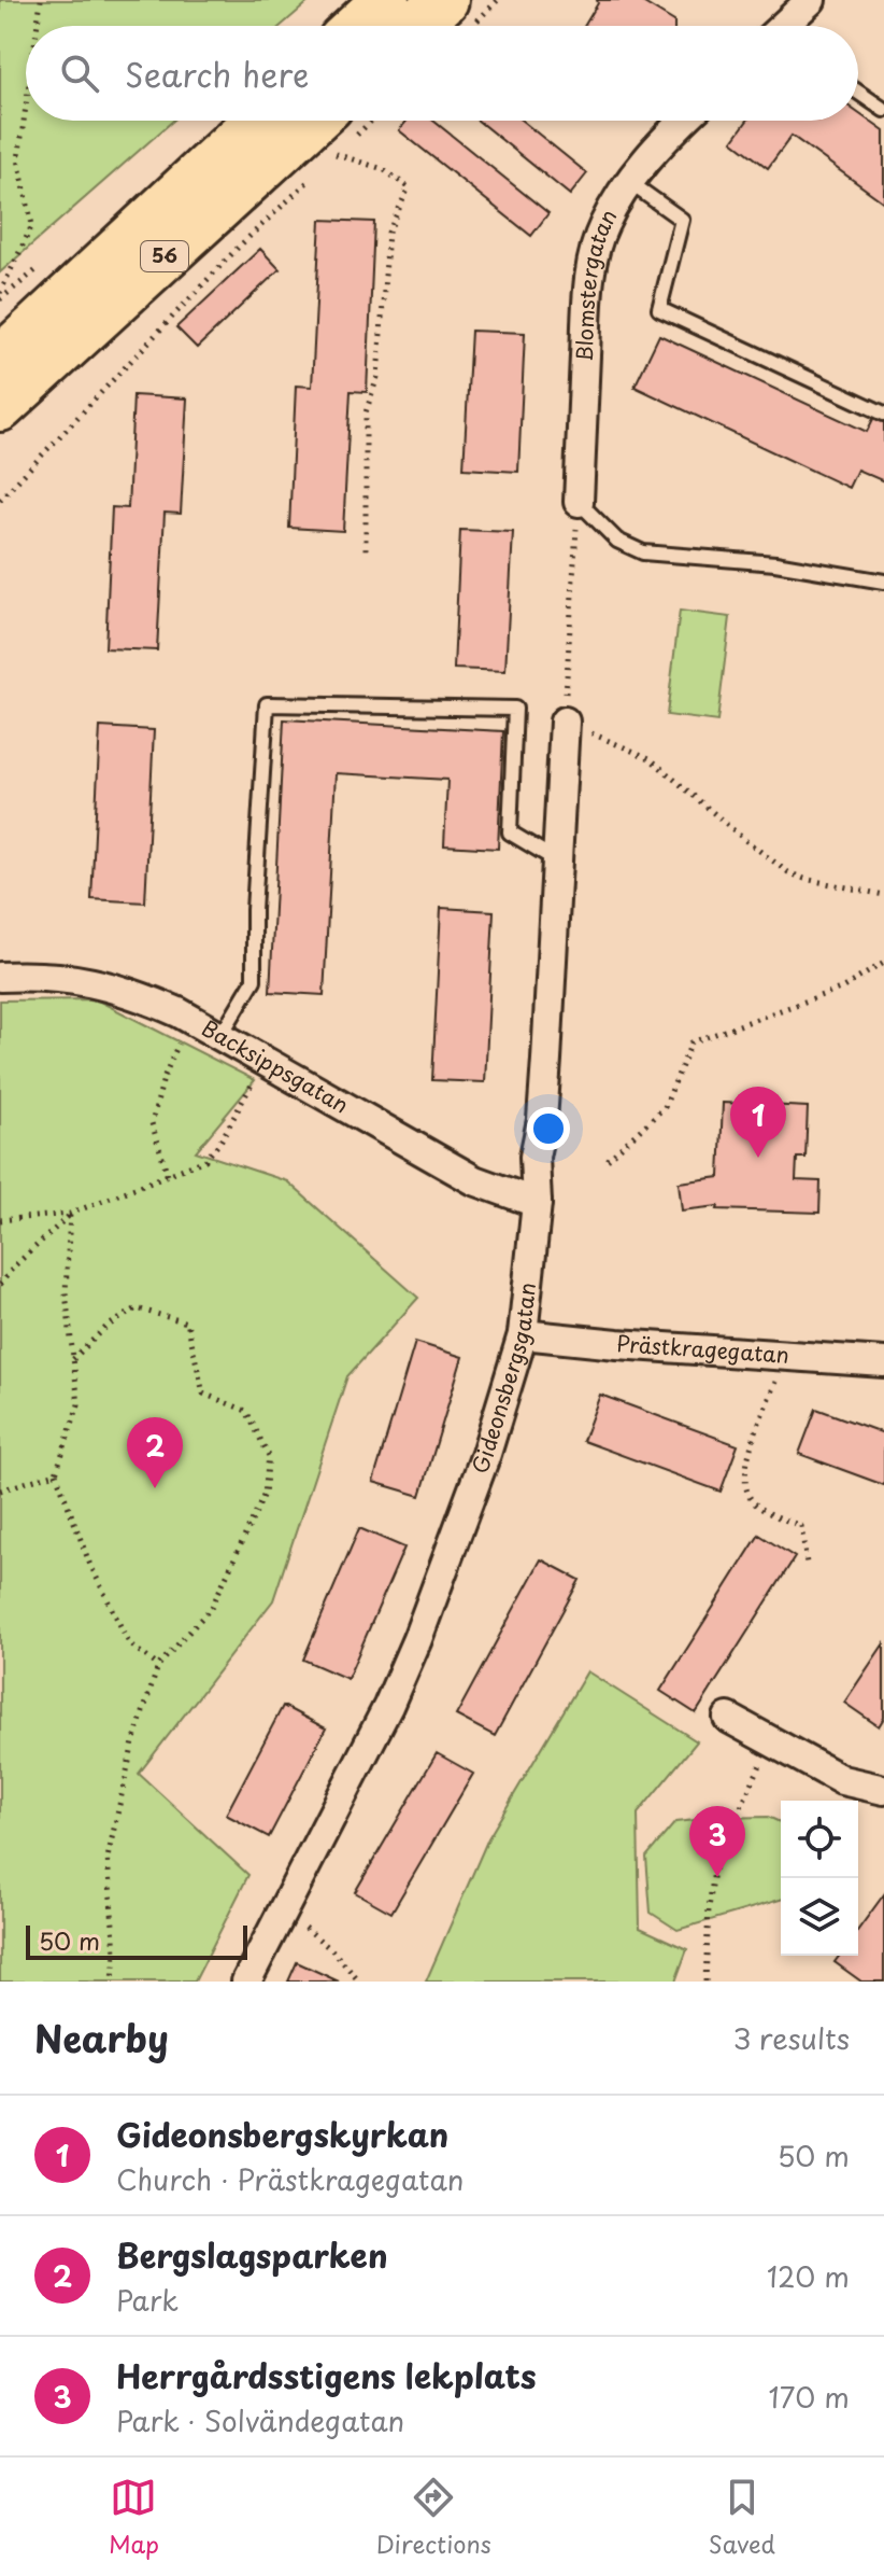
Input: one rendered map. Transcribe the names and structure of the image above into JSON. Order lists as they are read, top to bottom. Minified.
{"streets":{"highway":["56"],"street":["Blomstergatan","Backsippsgatan","Prästkragegatan","Gideonsbergsgatan"]},"crossings":[["Backsippsgatan","Gideonsbergsgatan"],["Prästkragegatan","Gideonsbergsgatan"]],"scale_bar":"50 m","page":{"search":"Search here","pins":["1","2","3"],"scale":"50 m","heading":["Nearby","3 results"],"list":[{"mark":"1","name":"Gideonsbergskyrkan","note":"Church · Prästkragegatan","value":"50 m"},{"mark":"2","name":"Bergslagsparken","note":"Park","value":"120 m"},{"mark":"3","name":"Herrgårdsstigens lekplats","note":"Park · Solvändegatan","value":"170 m"}],"nav":["Map","Directions","Saved"]}}
